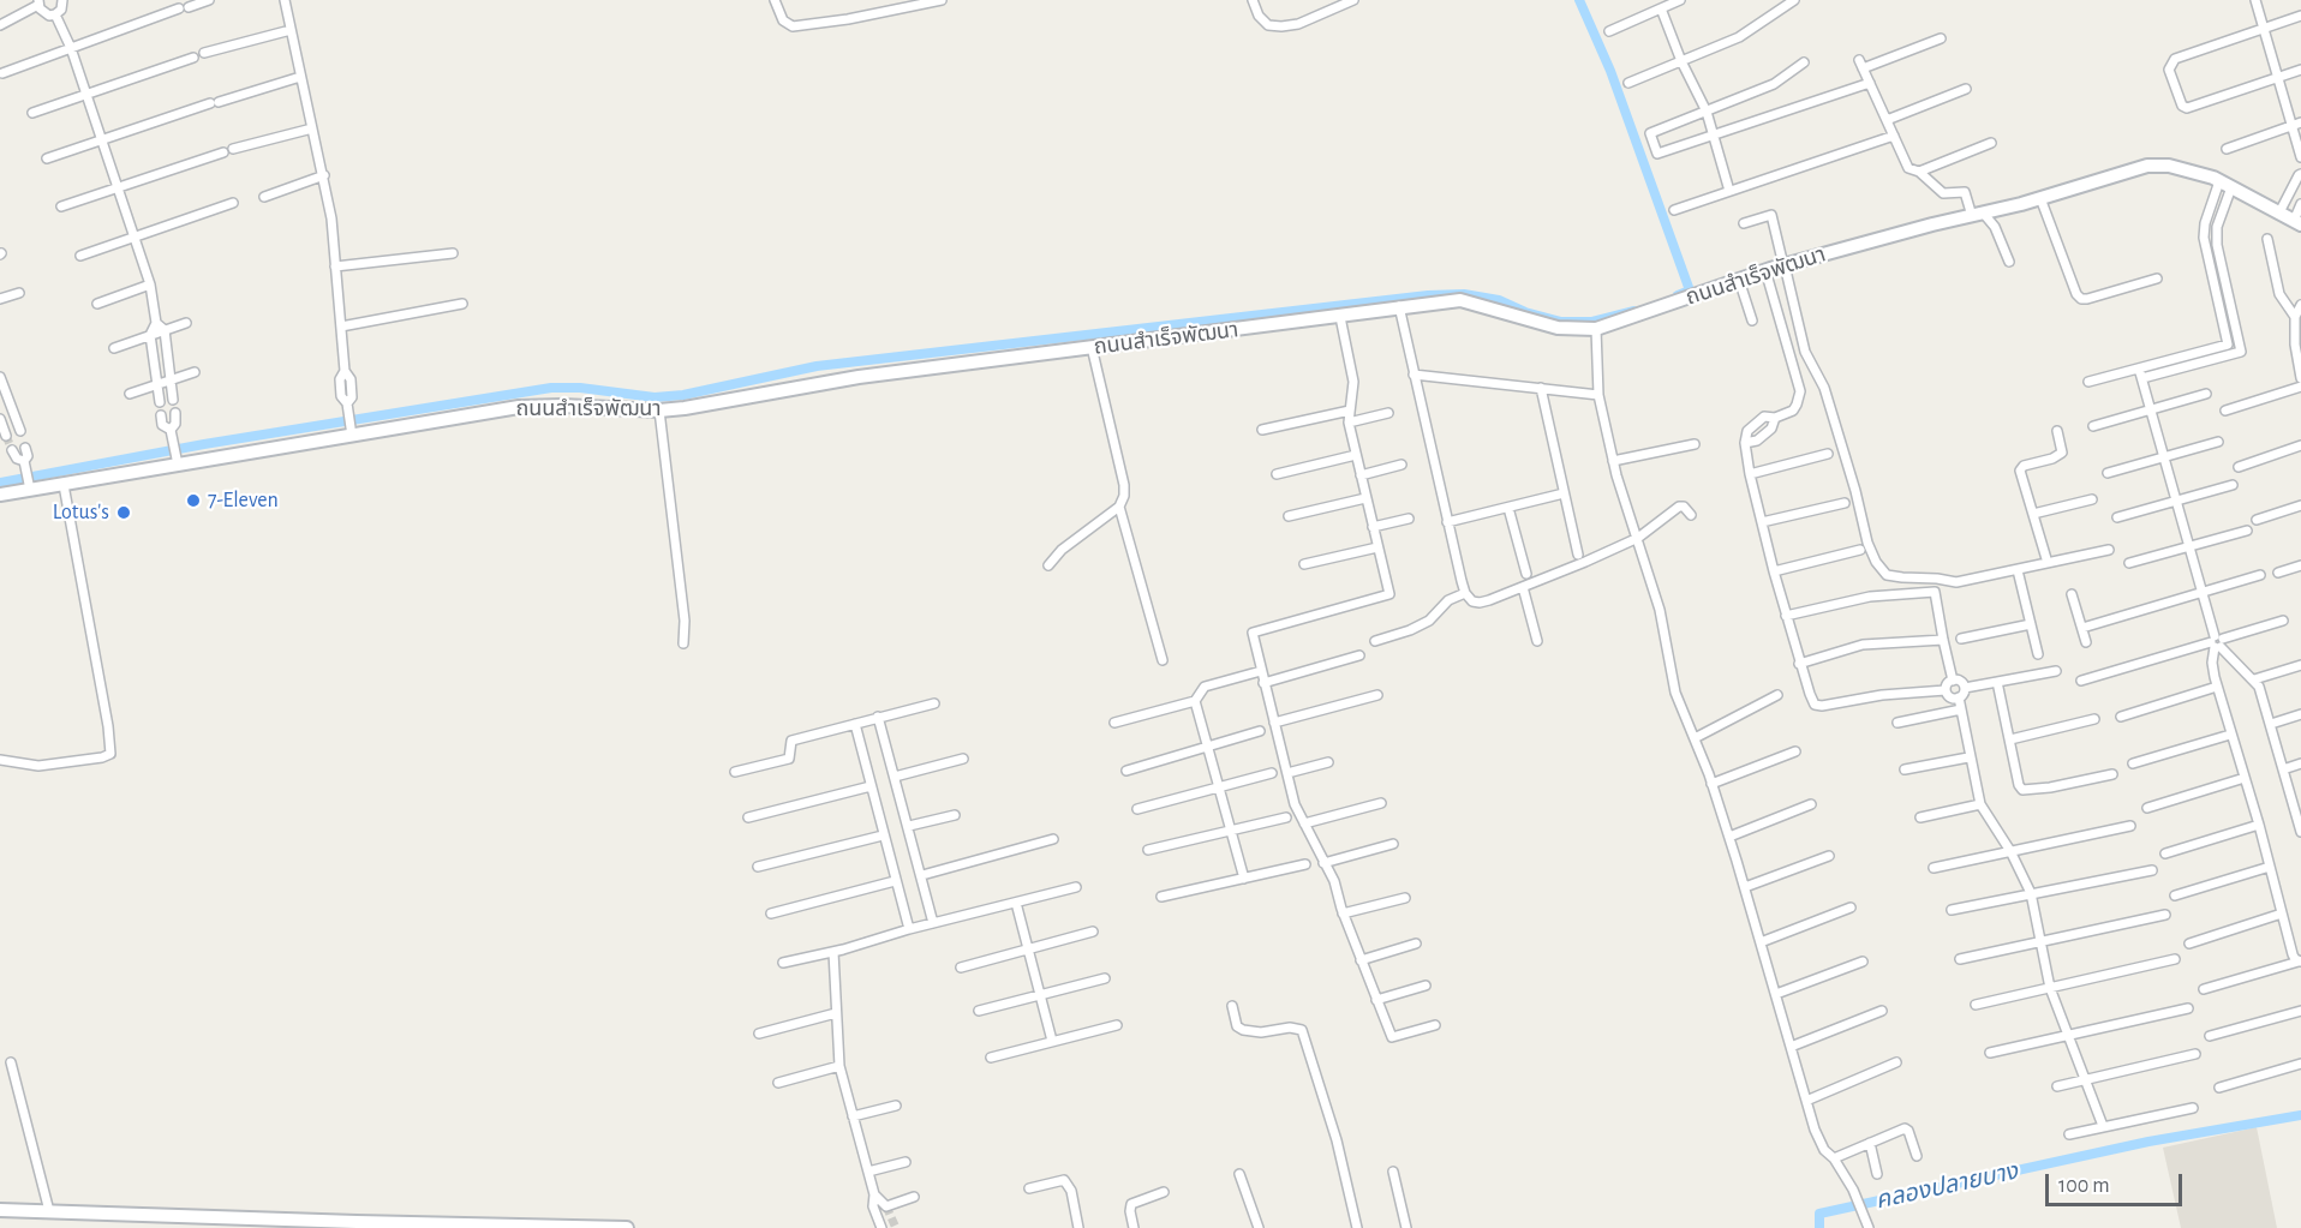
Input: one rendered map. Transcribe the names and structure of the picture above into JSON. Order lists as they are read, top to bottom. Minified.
{"streets":{"street":["ถนนสำเร็จพัฒนา"]},"water":["คลองปลายบาง"],"places":["7-Eleven","Lotus's"],"scale_bar":"100 m"}
